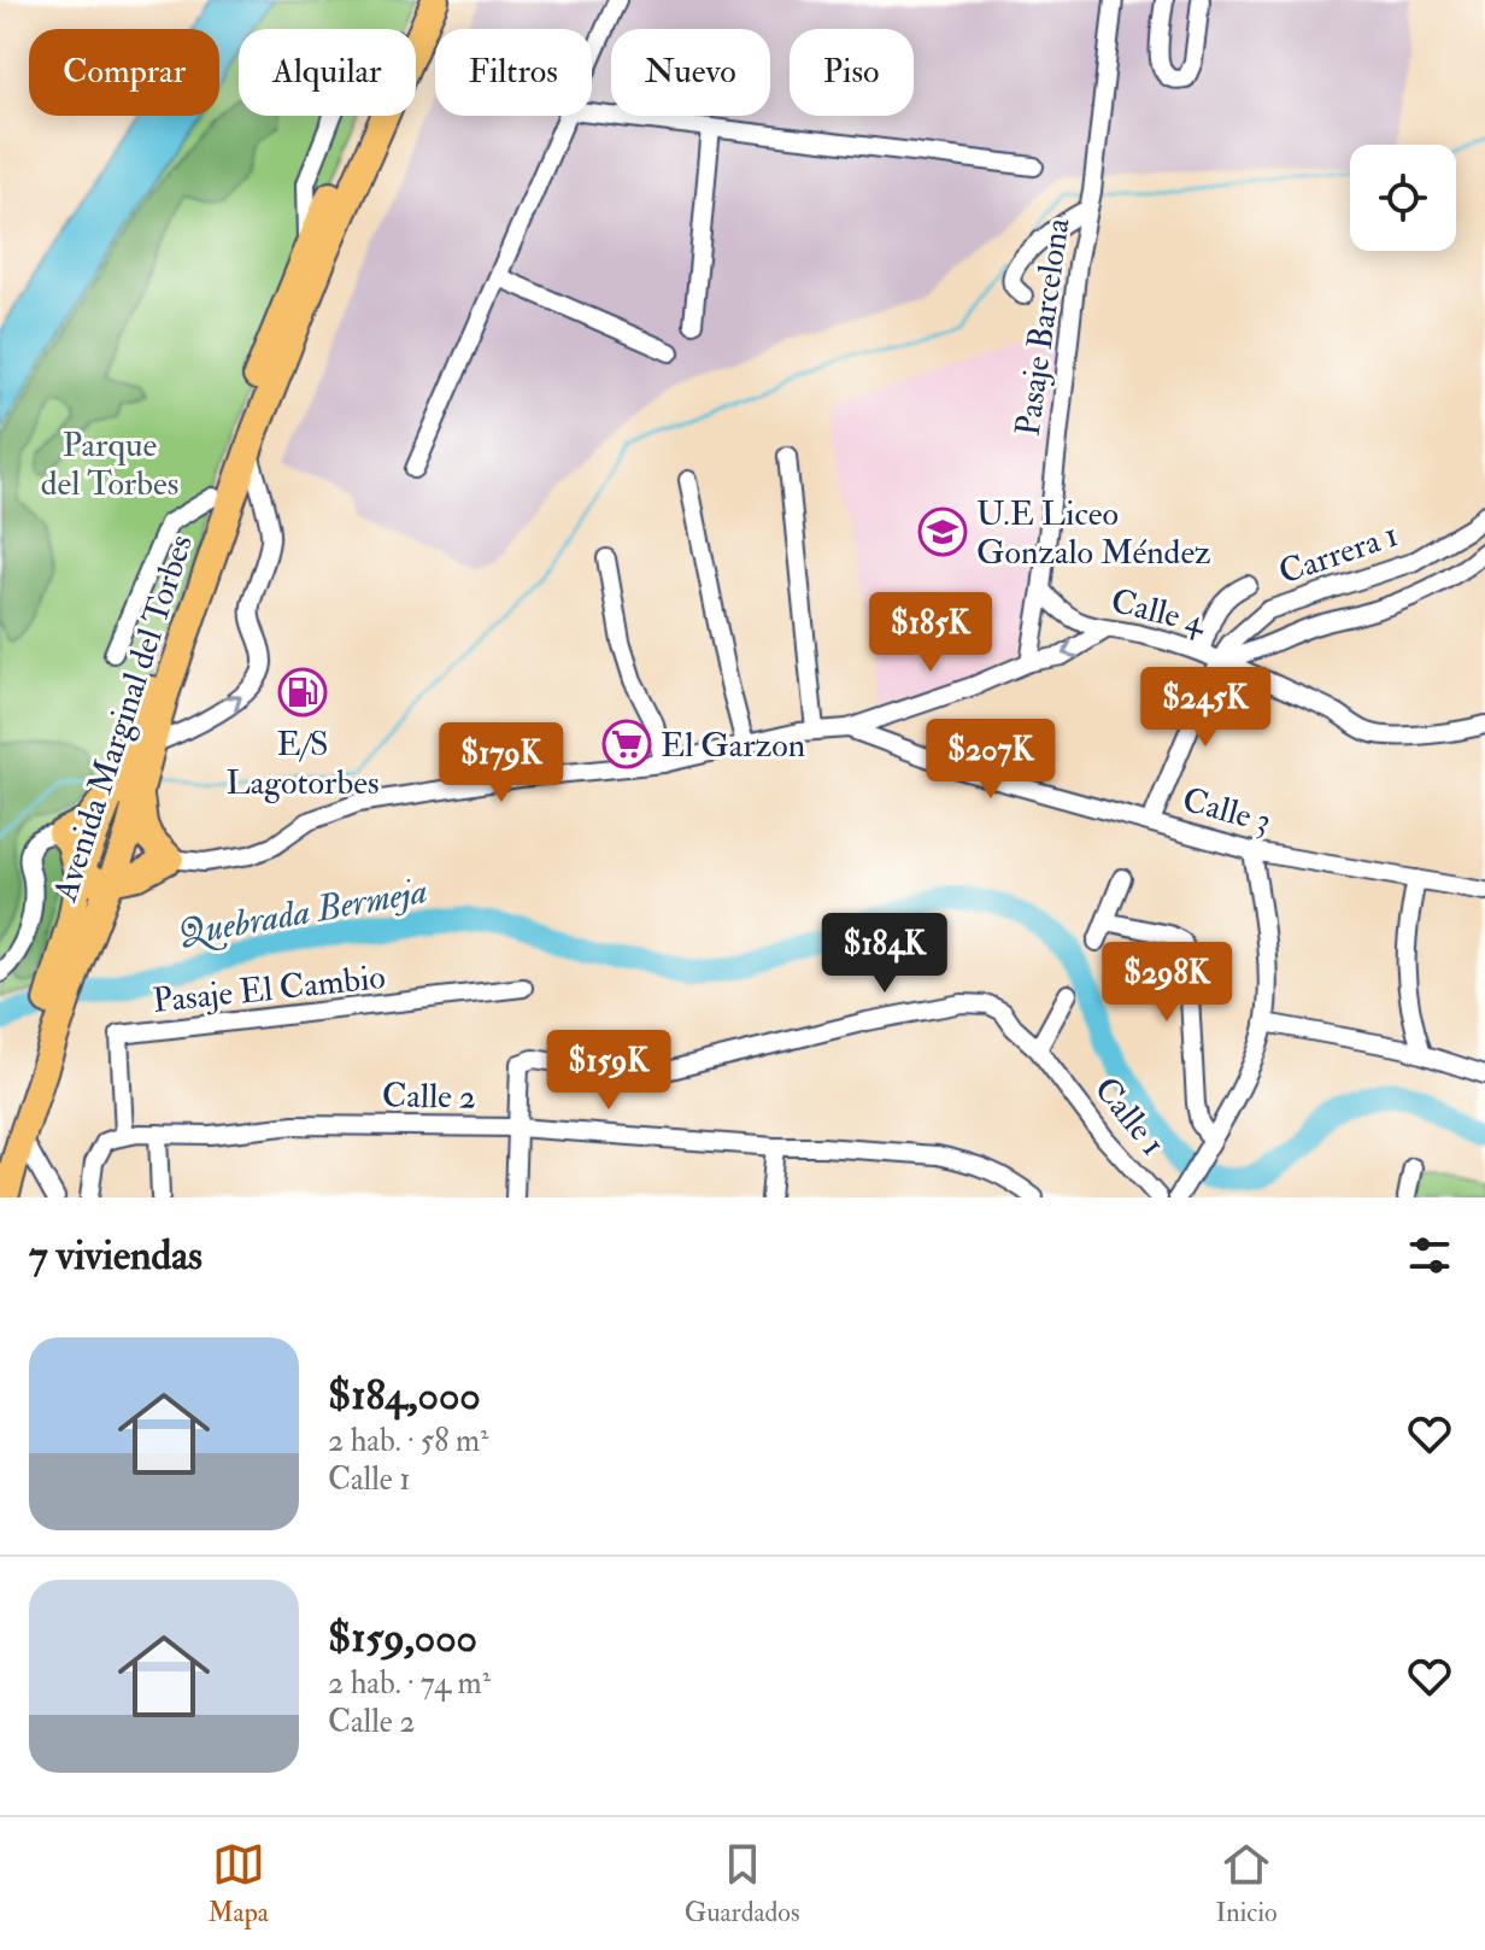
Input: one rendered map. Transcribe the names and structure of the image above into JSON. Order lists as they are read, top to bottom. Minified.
{"streets":{"highway":["Avenida Marginal del Torbes"],"street":["Pasaje Barcelona","Carrera 1","Calle 4","Calle 3","Pasaje El Cambio","Calle 2","Calle 1"]},"crossings":[["Pasaje Barcelona","Calle 4"],["Carrera 1","Calle 4"],["Carrera 1","Calle 3"],["Pasaje El Cambio","Calle 2"],["Calle 2","Calle 1"]],"water":["Quebrada Bermeja"],"parks":["Parque del Torbes"],"places":{"school or university":["U.E Liceo Gonzalo Méndez"],"fuel station":["E/S Lagotorbes"],"supermarket":["El Garzon"]},"page":{"chip":["Comprar","Alquilar","Filtros","Nuevo","Piso"],"price":["$185K","$245K","$207K","$179K","$184K","$298K","$159K"],"heading":"7 viviendas","list":[{"name":"$184,000","note":"2 hab. · 58 m² · Calle 1"},{"name":"$159,000","note":"2 hab. · 74 m² · Calle 2"}],"tabs":["Mapa","Guardados","Inicio"]}}
